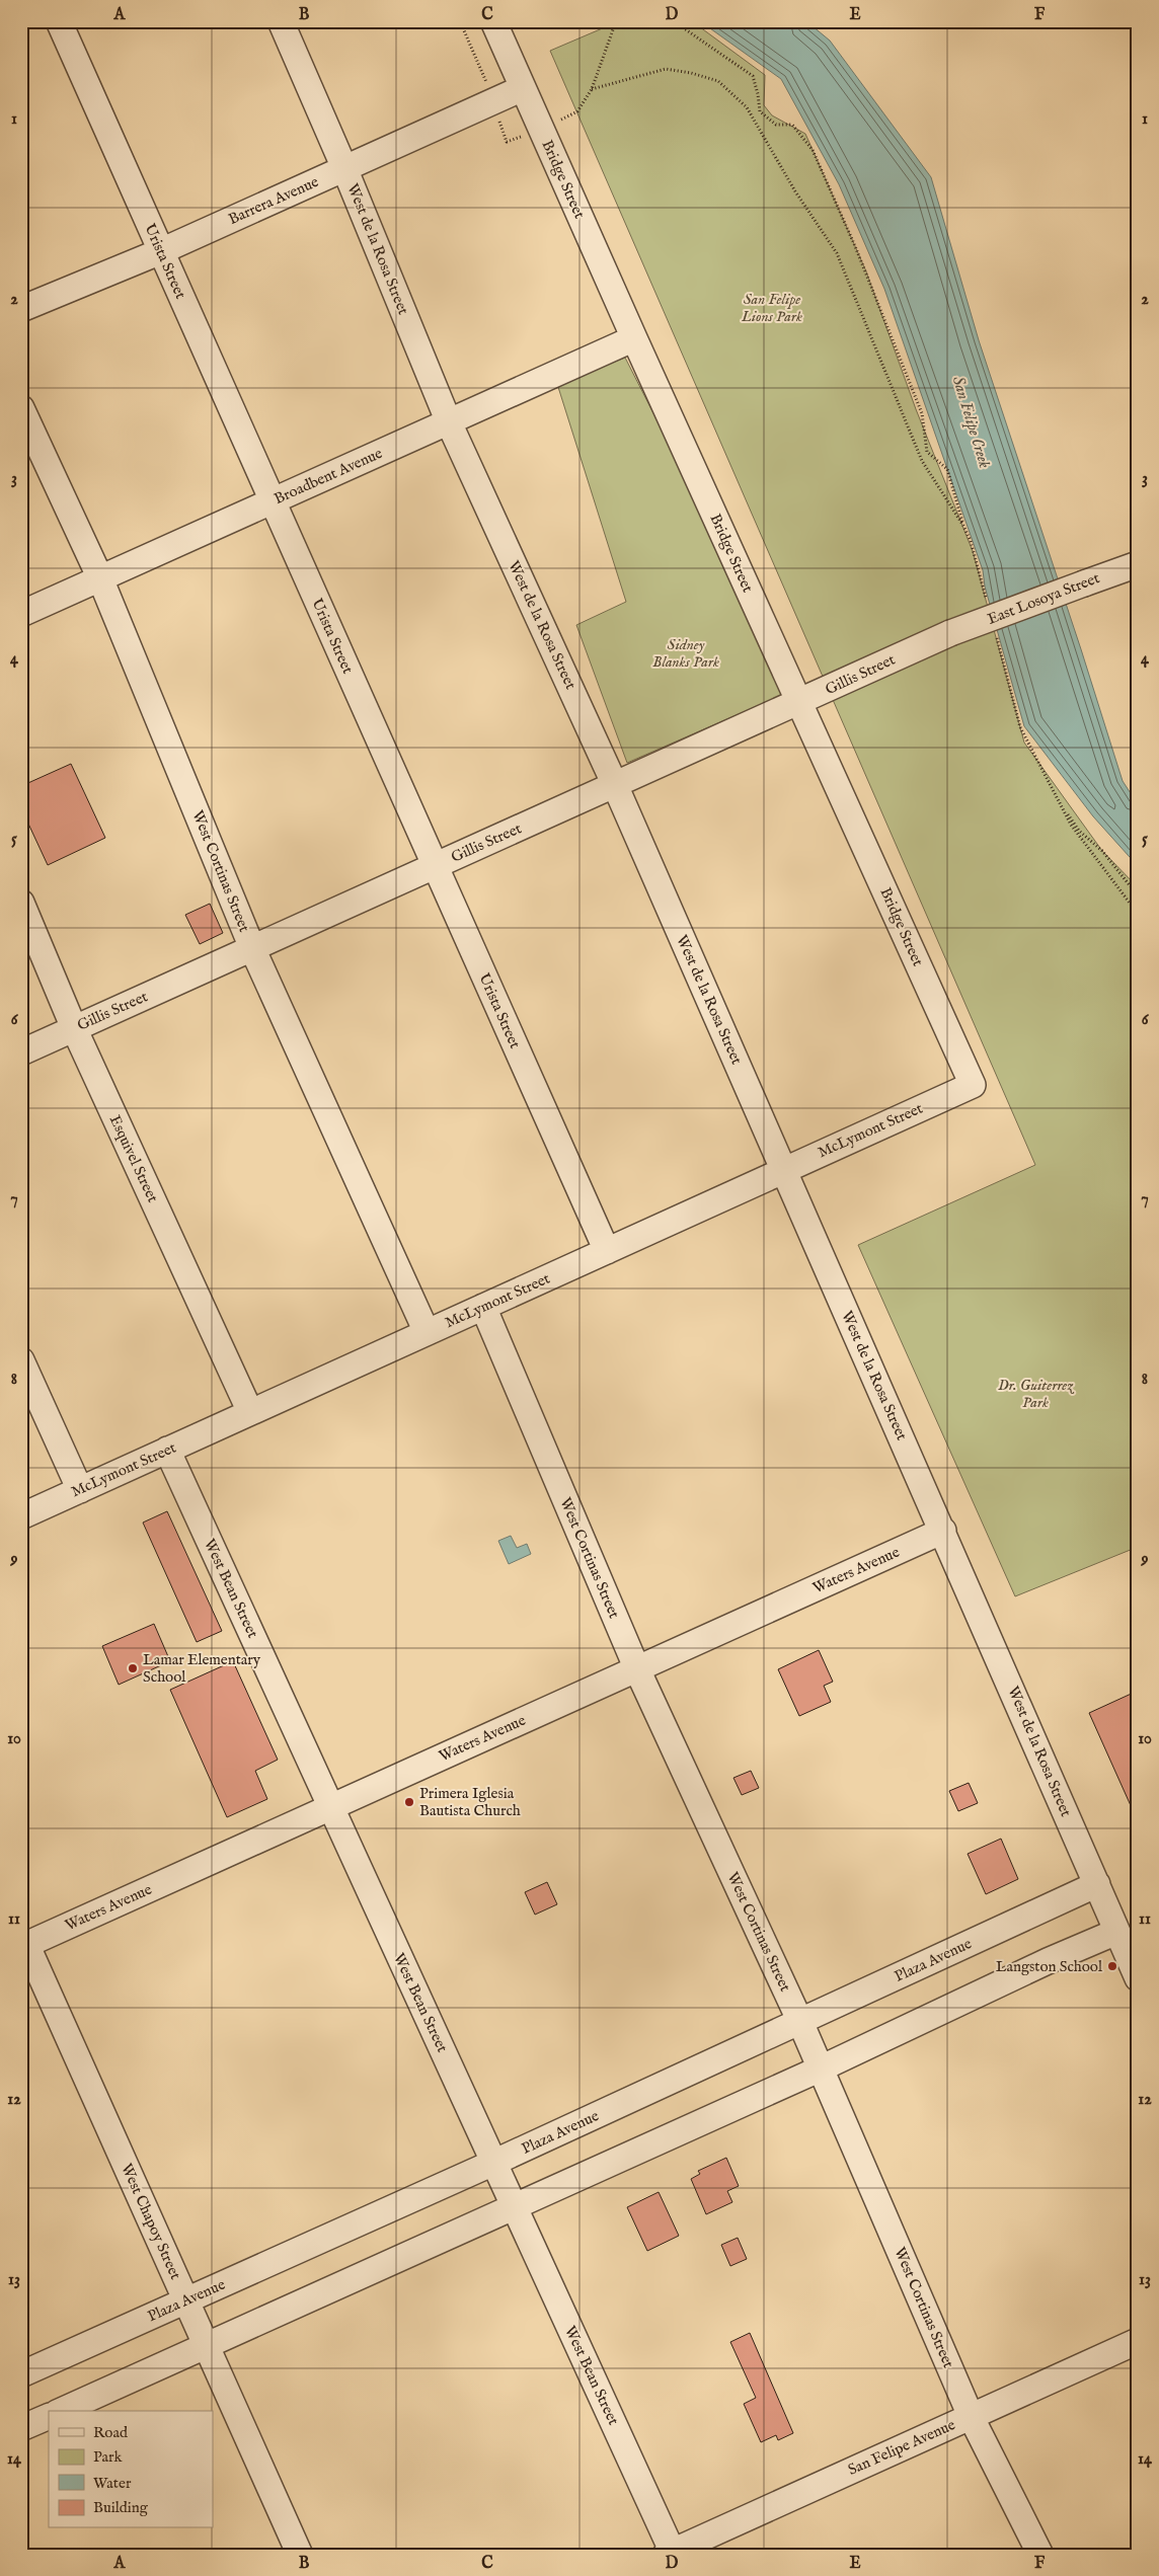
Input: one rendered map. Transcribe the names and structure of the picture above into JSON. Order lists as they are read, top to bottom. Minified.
{"streets":{"street":["Bridge Street","Barrera Avenue","West de la Rosa Street","Urista Street","Broadbent Avenue","East Losoya Street","Gillis Street","West Cortinas Street","McLymont Street","Esquivel Street","Waters Avenue","West Bean Street","Plaza Avenue","West Chapoy Street","San Felipe Avenue"]},"crossings":[["Bridge Street","Barrera Avenue"],["Bridge Street","Broadbent Avenue"],["Bridge Street","Gillis Street"],["Bridge Street","McLymont Street"],["Barrera Avenue","West de la Rosa Street"],["Barrera Avenue","Urista Street"],["West de la Rosa Street","Broadbent Avenue"],["West de la Rosa Street","Gillis Street"],["West de la Rosa Street","McLymont Street"],["West de la Rosa Street","Waters Avenue"],["West de la Rosa Street","Plaza Avenue"],["Urista Street","Broadbent Avenue"],["Urista Street","Gillis Street"],["Urista Street","McLymont Street"],["Broadbent Avenue","West Cortinas Street"],["East Losoya Street","Gillis Street"],["Gillis Street","West Cortinas Street"],["Gillis Street","Esquivel Street"],["West Cortinas Street","McLymont Street"],["West Cortinas Street","Waters Avenue"],["West Cortinas Street","Plaza Avenue"],["West Cortinas Street","San Felipe Avenue"],["McLymont Street","Esquivel Street"],["McLymont Street","West Bean Street"],["Waters Avenue","West Bean Street"],["Waters Avenue","West Chapoy Street"],["West Bean Street","Plaza Avenue"],["West Bean Street","San Felipe Avenue"],["Plaza Avenue","West Chapoy Street"]],"water":["San Felipe Creek"],"parks":["San Felipe Lions Park","Sidney Blanks Park","Dr. Guiterrez Park"],"places":["Lamar Elementary School","Primera Iglesia Bautista Church","Langston School"],"legend":["Road","Park","Water","Building"],"grid":{"columns":["A","B","C","D","E","F"],"rows":["1","2","3","4","5","6","7","8","9","10","11","12","13","14"]}}
